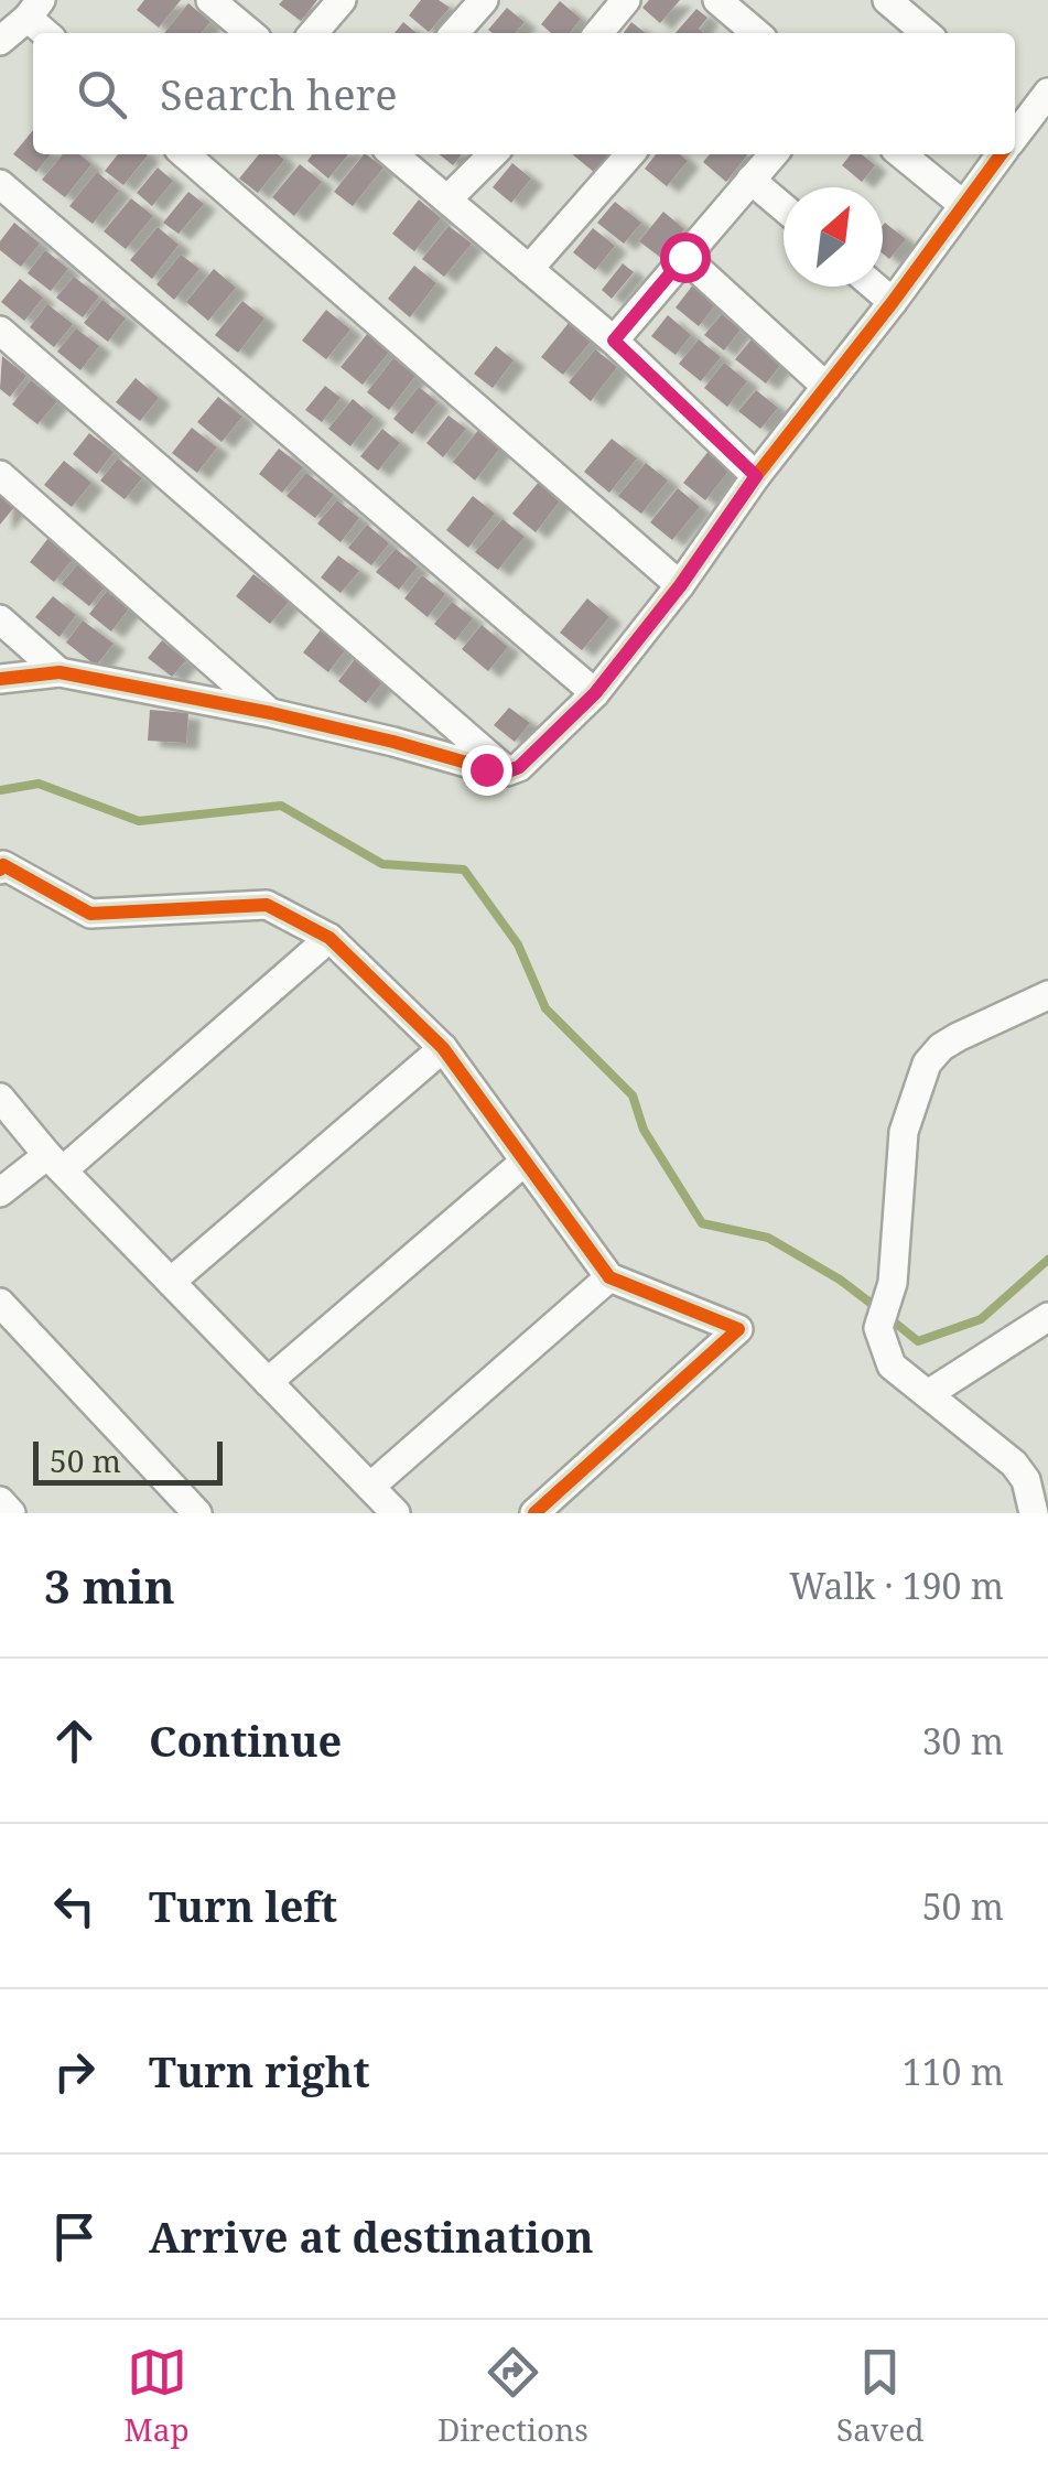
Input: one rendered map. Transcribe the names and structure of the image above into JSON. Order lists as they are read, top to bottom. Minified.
{"scale_bar":"50 m","north":"top right","page":{"search":"Search here","scale":"50 m","heading":["3 min","Walk · 190 m"],"list":[["Continue","30 m"],["Turn left","50 m"],["Turn right","110 m"],"Arrive at destination"],"nav":["Map","Directions","Saved"]}}
